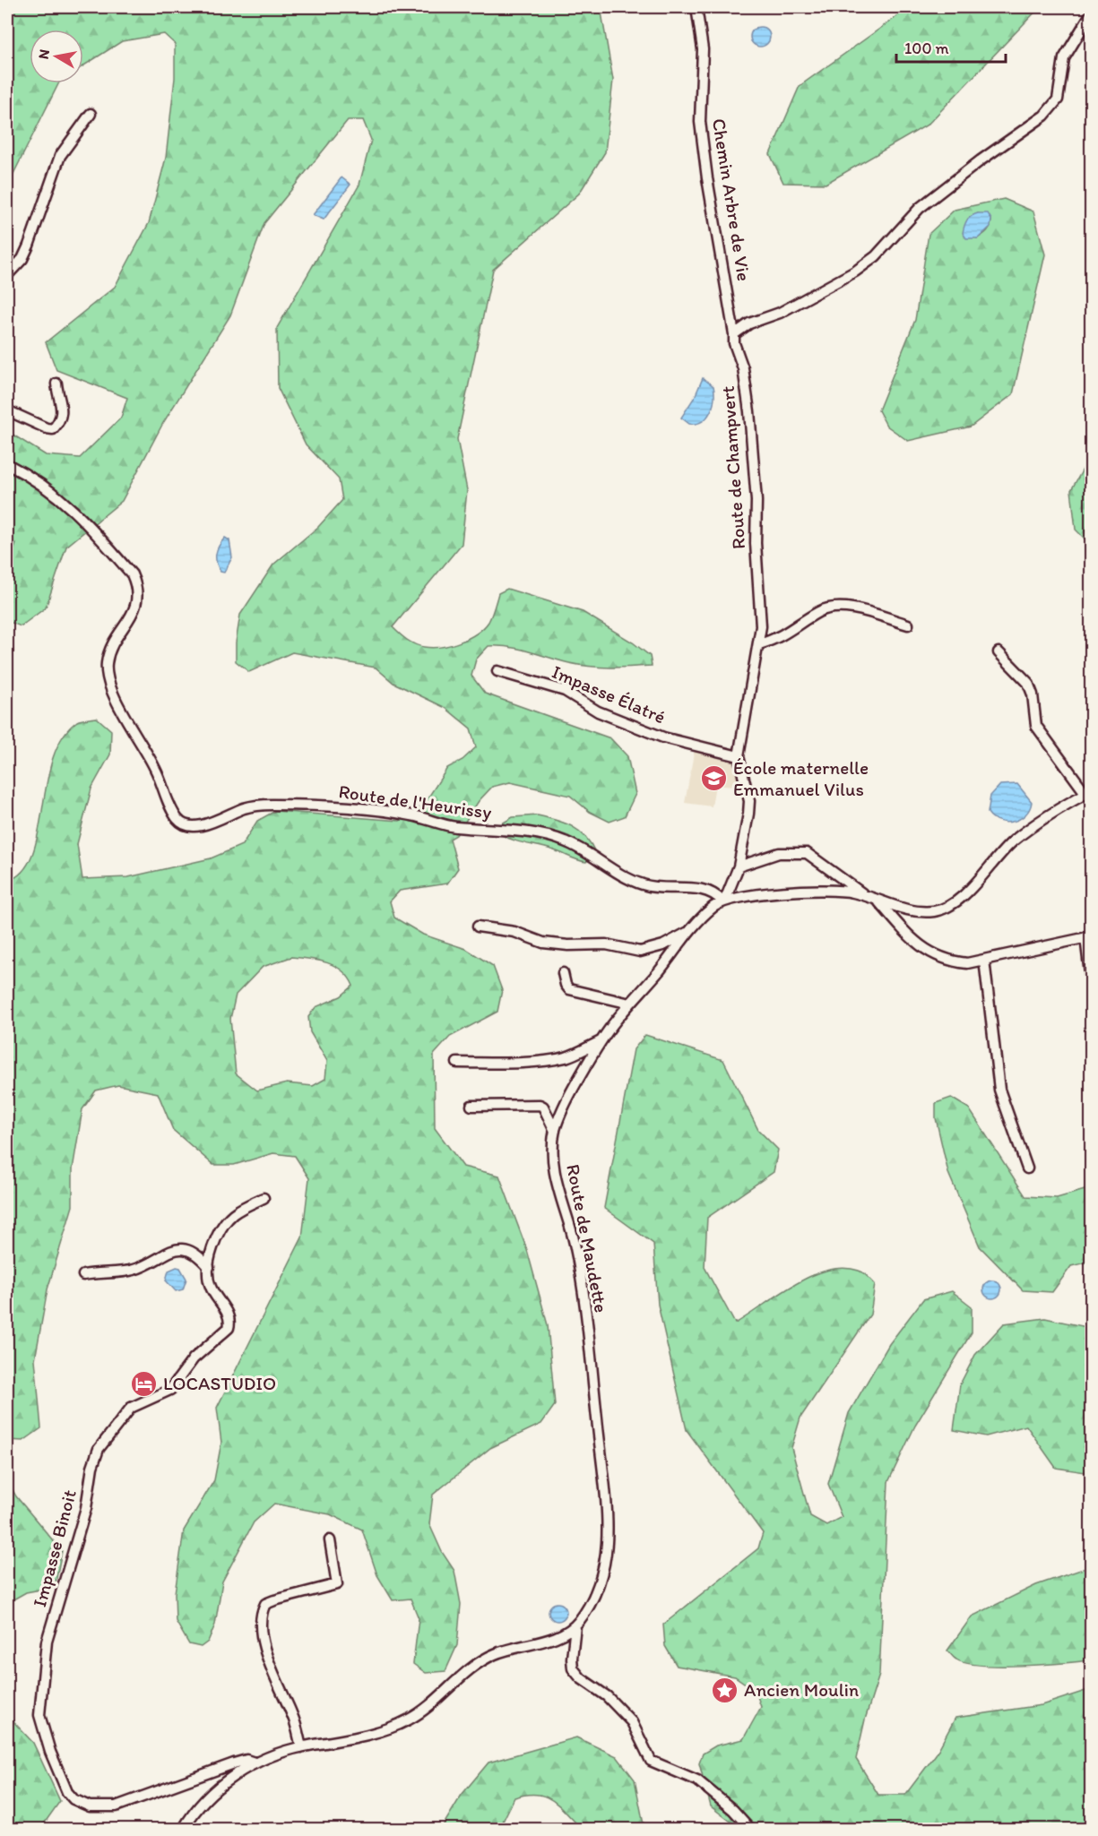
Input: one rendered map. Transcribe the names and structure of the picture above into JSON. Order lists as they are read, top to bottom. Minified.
{"streets":{"street":["Chemin Arbre de Vie","Route de Champvert","Impasse Élatré","Route de l'Heurissy","Route de Maudette","Impasse Binoit"]},"crossings":[["Chemin Arbre de Vie","Route de Champvert"],["Route de Champvert","Impasse Élatré"],["Route de Champvert","Route de l'Heurissy"],["Route de Champvert","Route de Maudette"],["Route de l'Heurissy","Route de Maudette"],["Route de Maudette","Impasse Binoit"]],"places":{"school or university":["École maternelle Emmanuel Vilus"],"hotel":["LOCASTUDIO"],"place":["Ancien Moulin"]},"scale_bar":"100 m","north":"left"}
